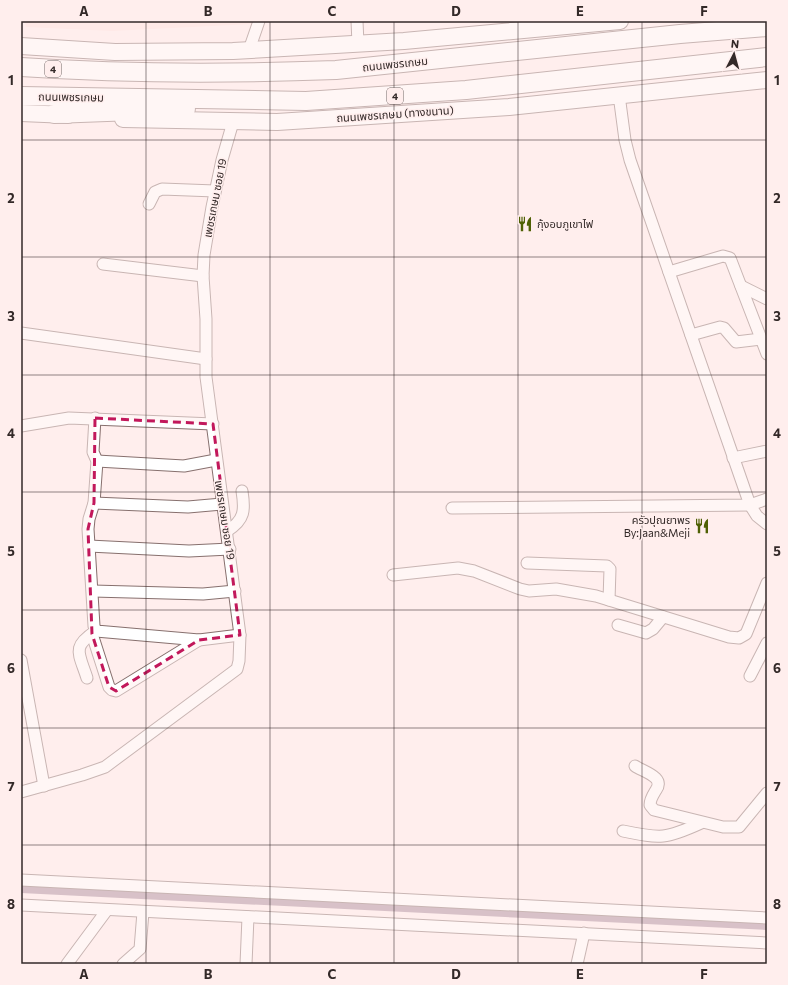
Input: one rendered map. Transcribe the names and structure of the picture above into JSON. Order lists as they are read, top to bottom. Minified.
{"streets":{"highway":["ถนนเพชรเกษม","4"],"main road":["ถนนเพชรเกษม (ทางขนาน)"],"street":["เพชรเกษม ซอย 19"]},"crossings":[["ถนนเพชรเกษม (ทางขนาน)","เพชรเกษม ซอย 19"]],"places":{"restaurant":["กุ้งอบภูเขาไฟ","ครัวปุณยาพร By:Jaan&Meji"]},"north":"top","grid":{"columns":["A","B","C","D","E","F"],"rows":["1","2","3","4","5","6","7","8"]}}
